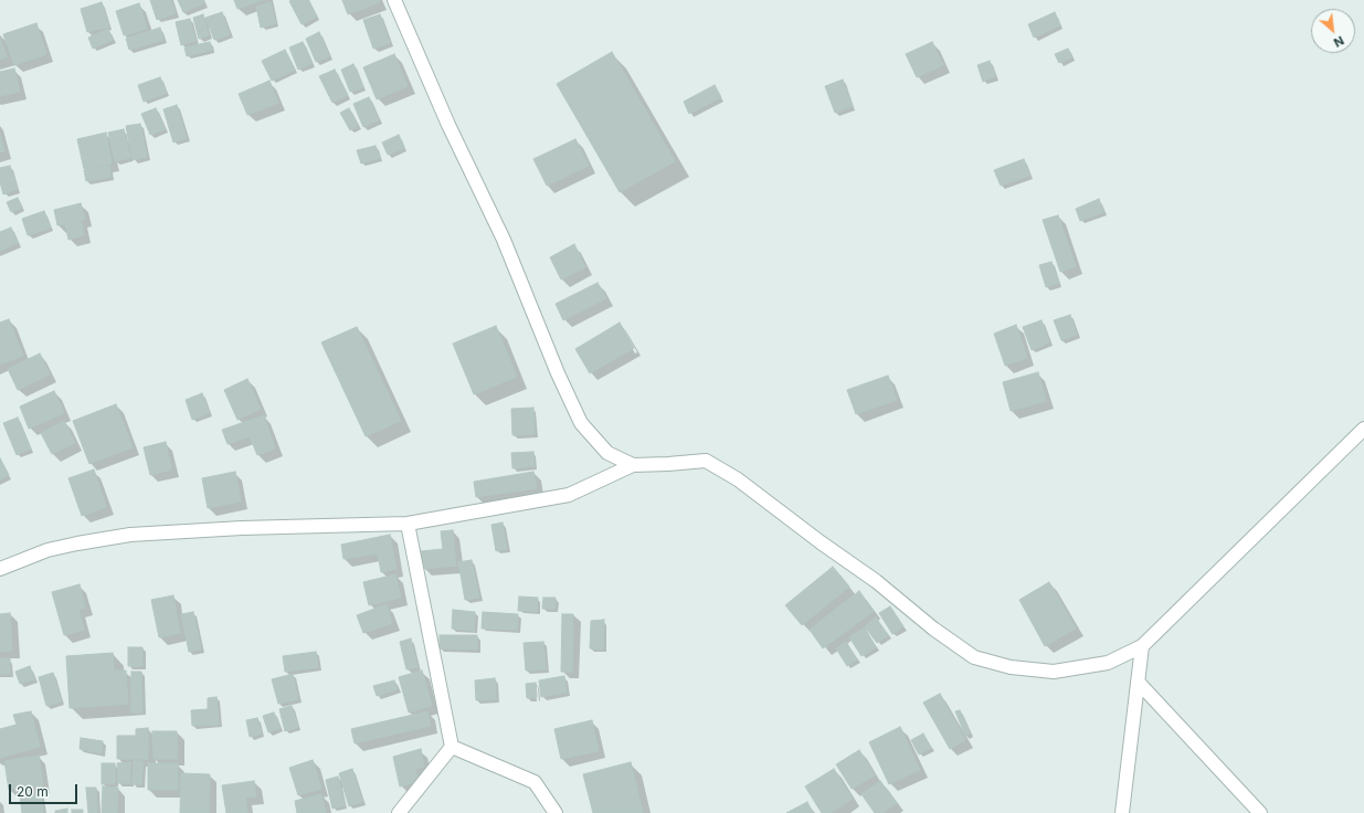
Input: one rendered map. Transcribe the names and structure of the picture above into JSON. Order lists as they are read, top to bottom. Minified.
{"scale_bar":"20 m","north":"bottom right"}
